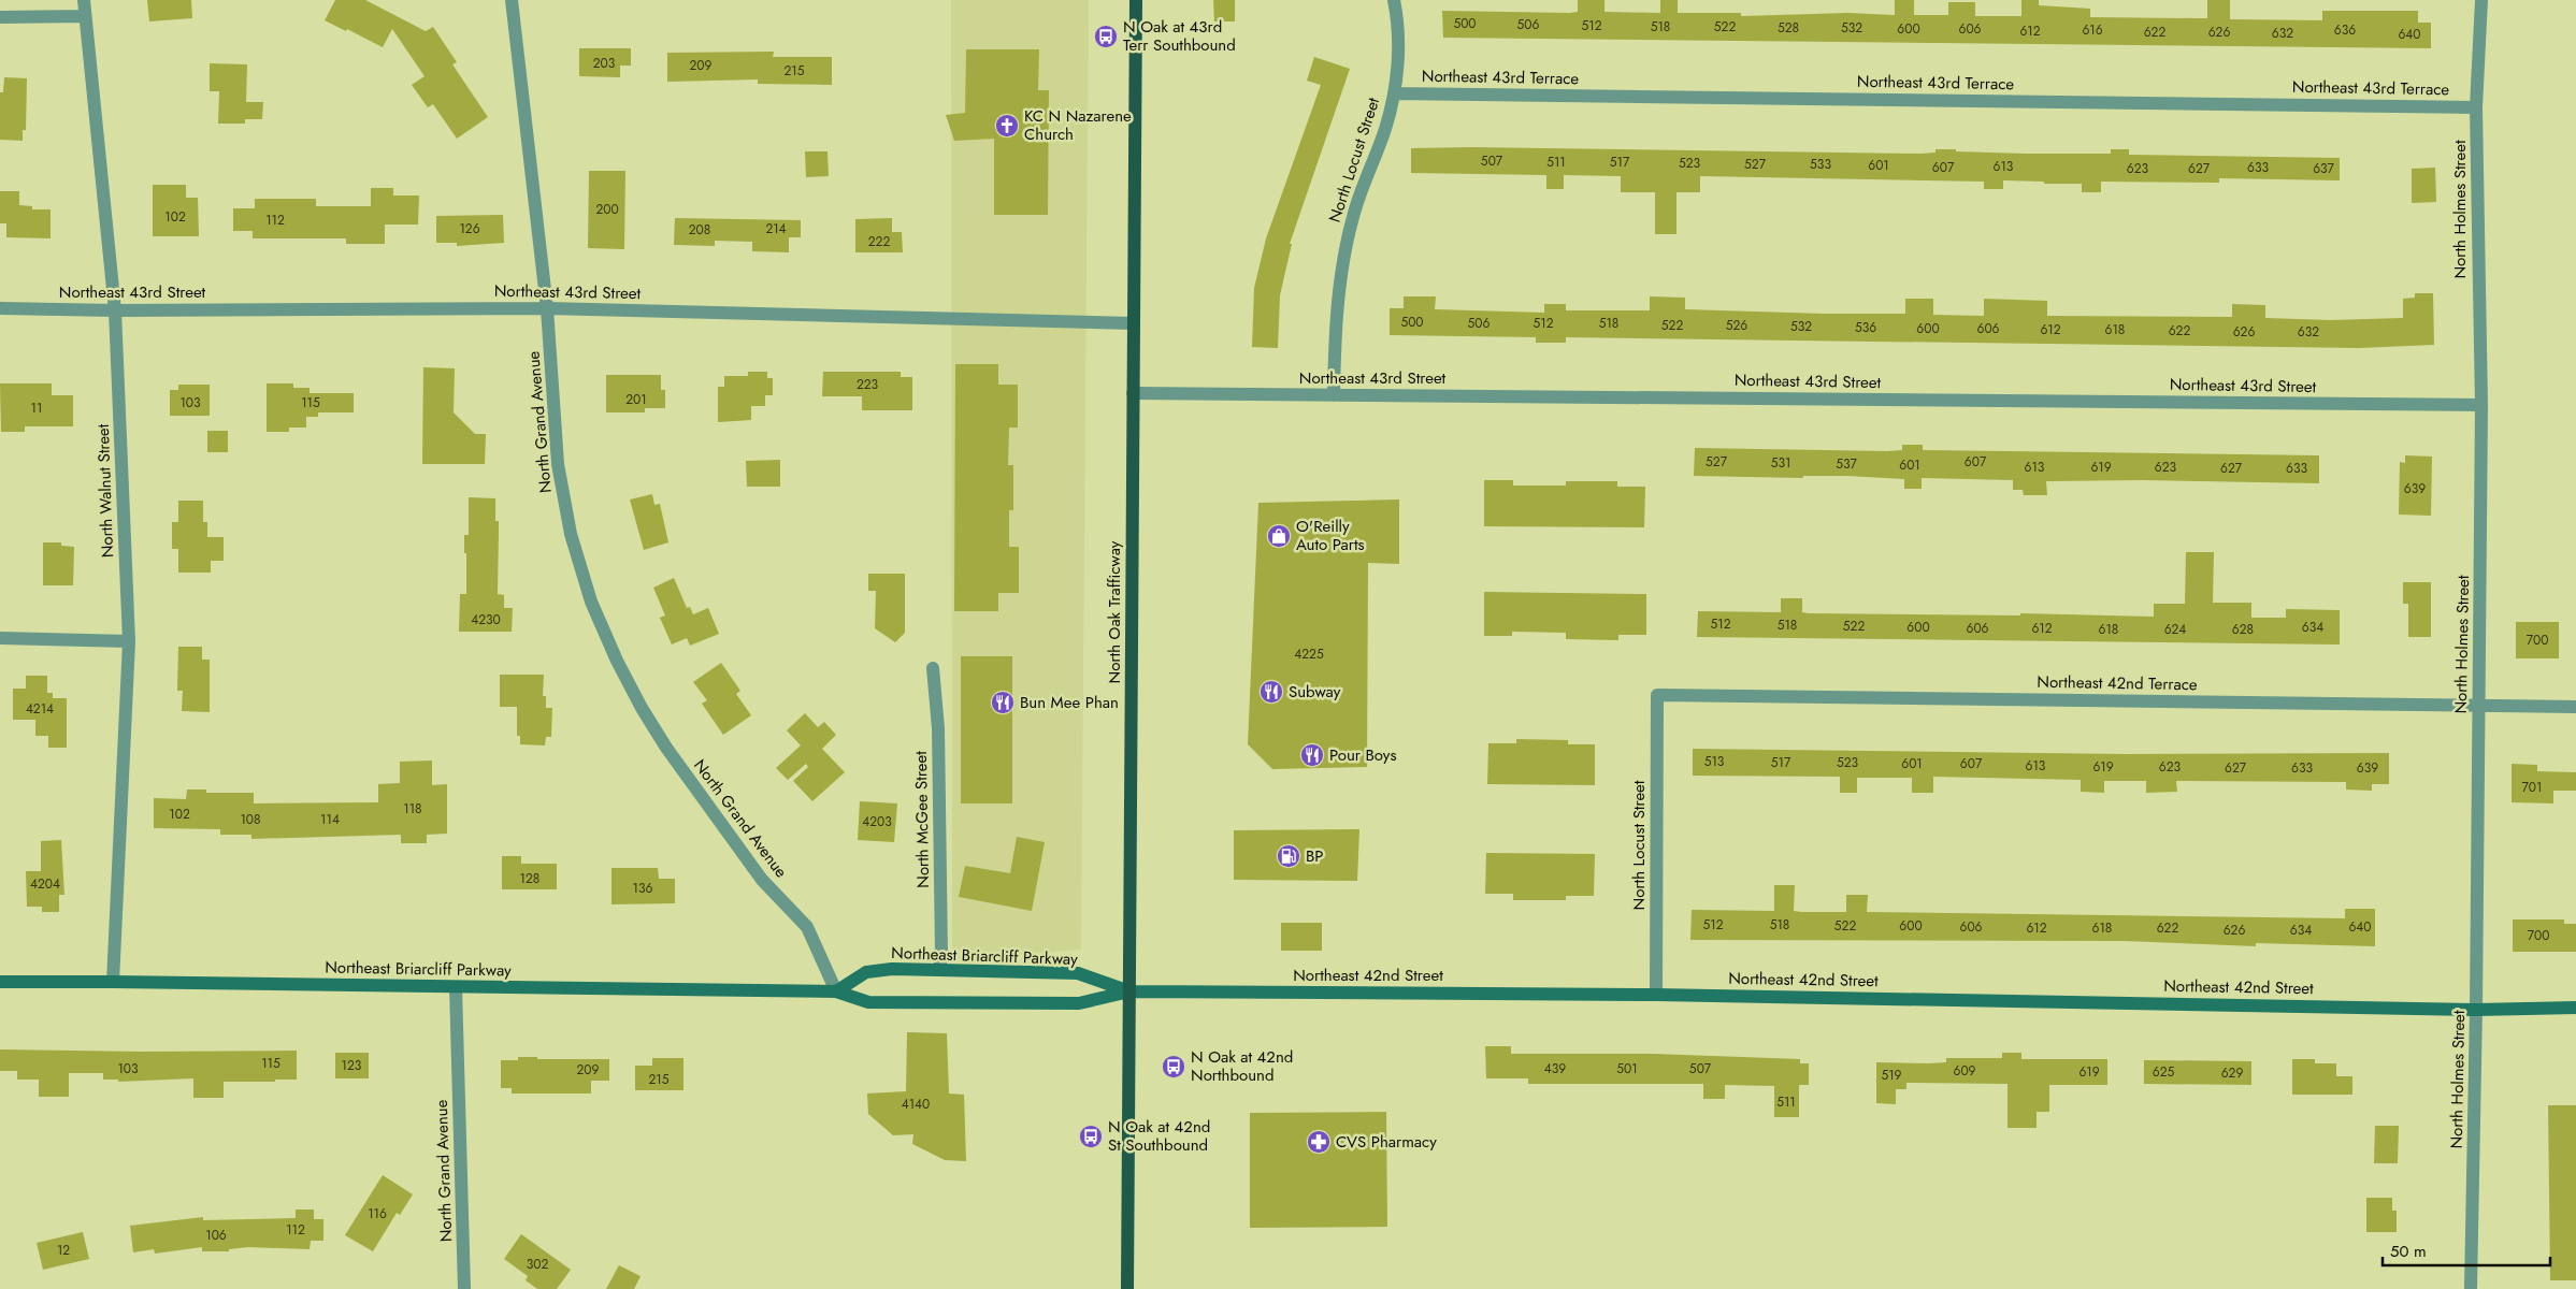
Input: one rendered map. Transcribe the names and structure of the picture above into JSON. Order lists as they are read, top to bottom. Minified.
{"streets":{"main road":["North Oak Trafficway","Northeast Briarcliff Parkway","Northeast 42nd Street"],"street":["Northeast 43rd Terrace","North Locust Street","North Holmes Street","Northeast 43rd Street","North Grand Avenue","North Walnut Street","Northeast 42nd Terrace","North McGee Street"]},"crossings":[["Northeast 43rd Terrace","North Locust Street"],["Northeast 43rd Terrace","North Holmes Street"],["North Locust Street","Northeast 43rd Street"],["North Locust Street","Northeast 42nd Terrace"],["North Locust Street","Northeast 42nd Street"],["North Holmes Street","Northeast 43rd Street"],["North Holmes Street","Northeast 42nd Terrace"],["North Holmes Street","Northeast 42nd Street"],["Northeast 43rd Street","North Grand Avenue"],["Northeast 43rd Street","North Walnut Street"],["Northeast 43rd Street","North Oak Trafficway"],["North Grand Avenue","Northeast Briarcliff Parkway"],["North Walnut Street","Northeast Briarcliff Parkway"],["North Oak Trafficway","Northeast Briarcliff Parkway"],["North Oak Trafficway","Northeast 42nd Street"],["North McGee Street","Northeast Briarcliff Parkway"],["Northeast Briarcliff Parkway","Northeast 42nd Street"]],"places":{"bus stop":["N Oak at 43rd Terr Southbound","N Oak at 42nd Northbound","N Oak at 42nd St Southbound"],"church":["KC N Nazarene Church"],"shop":["O'Reilly Auto Parts"],"restaurant":["Subway","Bun Mee Phan","Pour Boys"],"fuel station":["BP"],"pharmacy":["CVS Pharmacy"]},"house_numbers":["500","506","512","518","522","528","532","600","606","616","636","612","622","626","632","640","203","209","215","507","511","517","523","527","533","601","613","607","633","623","627","637","200","102","112","126","214","208","222","500","506","512","518","522","526","532","536","600","606","612","618","622","626","632","223","201","103","115","11","527","607","531","537","601","613","619","623","627","633","639","4230","512","518","522","600","634","606","612","618","624","628","700","4225","4214","513","517","523","601","607","613","619","623","627","633","639","701","118","102","108","114","4203","128","4204","136","512","518","522","600","606","640","612","618","622","626","634","700","115","123","103","439","501","507","209","609","619","625","629","519","215","511","4140","116","112","106","12","302"],"scale_bar":"50 m"}
